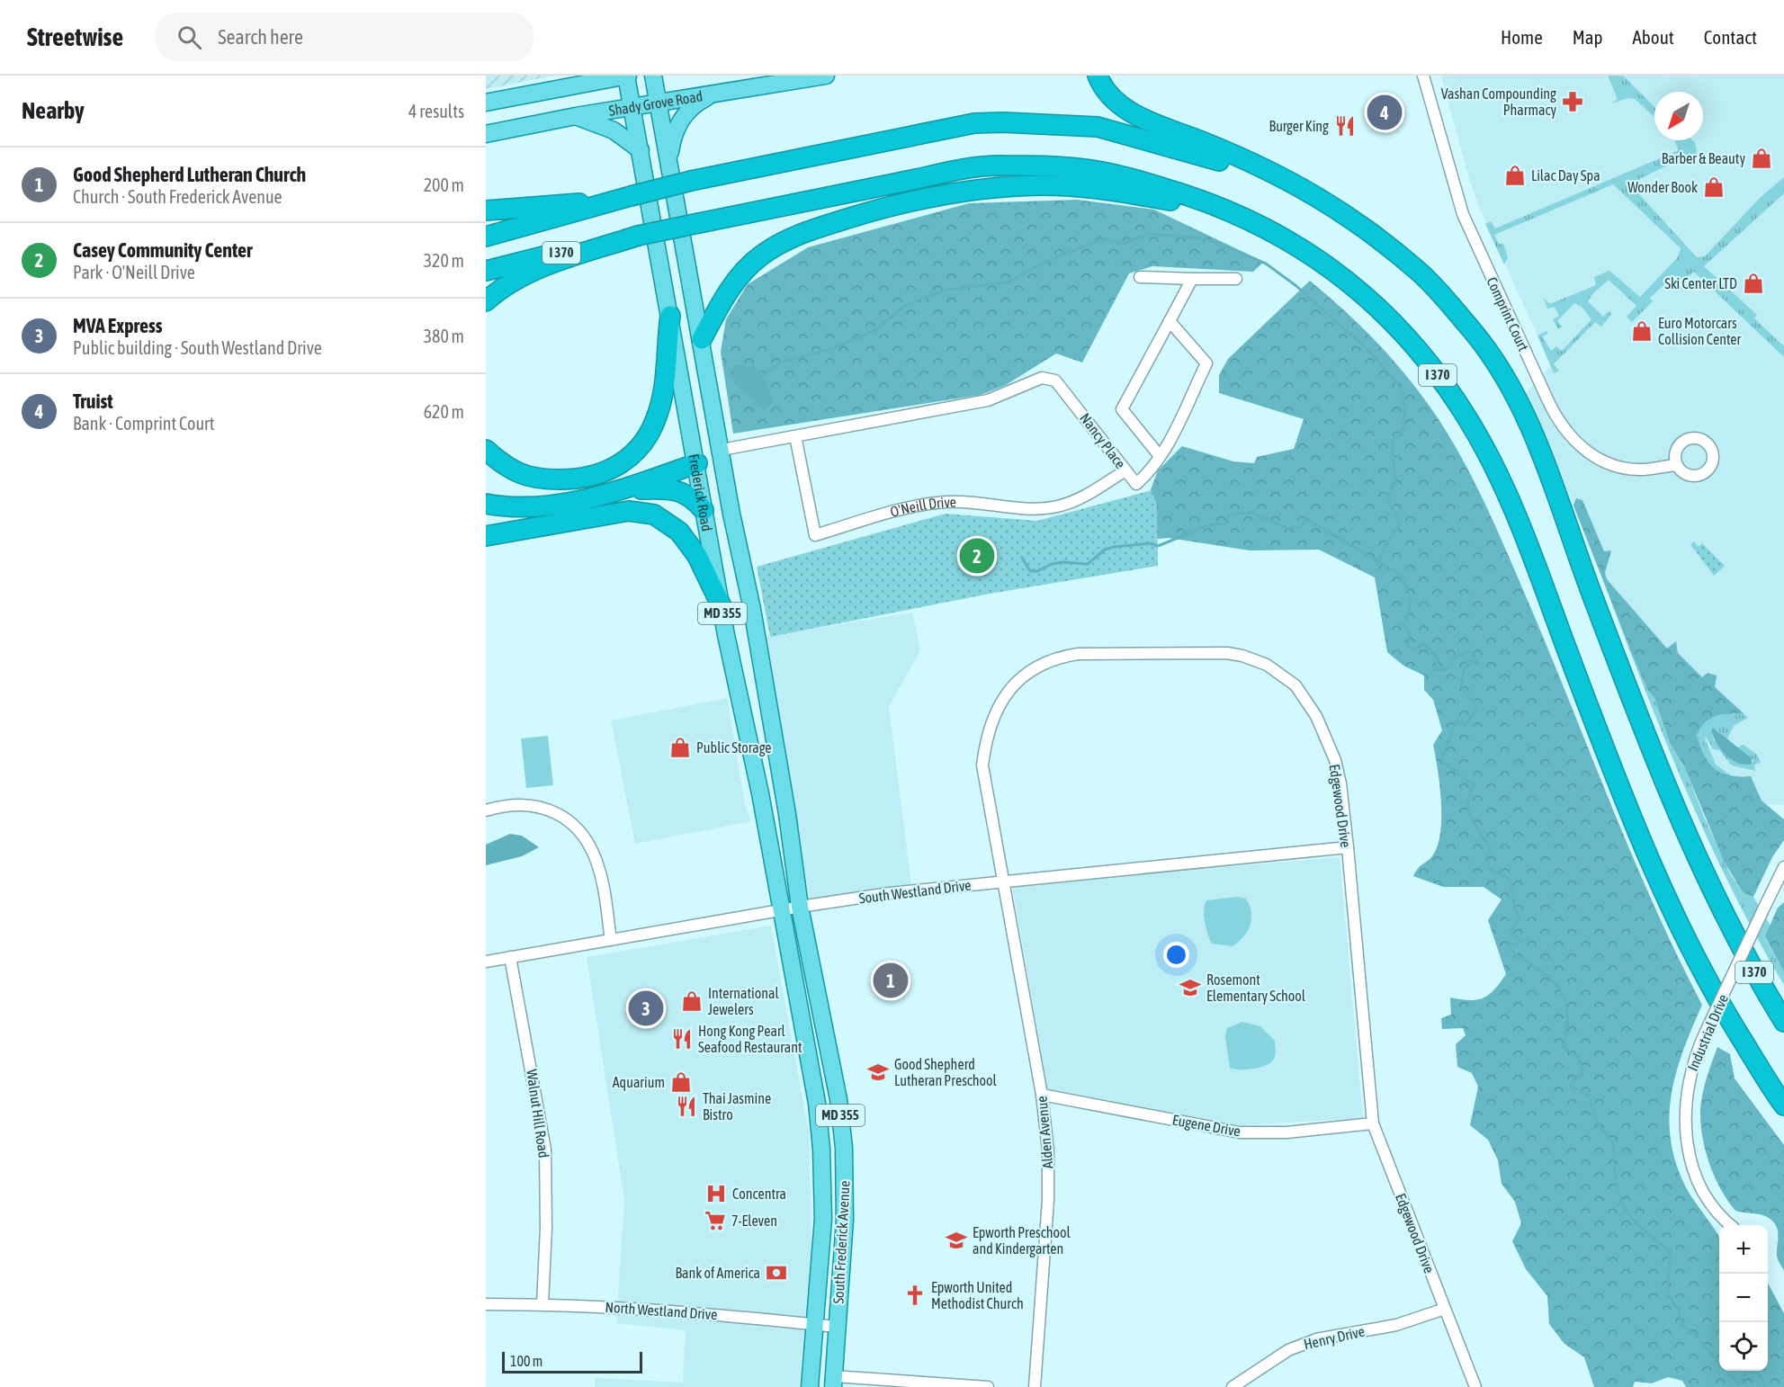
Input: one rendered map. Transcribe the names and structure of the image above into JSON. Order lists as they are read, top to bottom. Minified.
{"streets":{"highway":["I 370"],"main road":["Shady Grove Road","Frederick Road","MD 355","South Frederick Avenue"],"street":["Comprint Court","Nancy Place","O'Neill Drive","Edgewood Drive","South Westland Drive","Industrial Drive","Walnut Hill Road","Eugene Drive","Alden Avenue","North Westland Drive","Henry Drive"]},"crossings":[["Shady Grove Road","Frederick Road"],["Nancy Place","O'Neill Drive"],["Frederick Road","South Westland Drive"],["Frederick Road","South Frederick Avenue"],["Edgewood Drive","South Westland Drive"],["Edgewood Drive","Eugene Drive"],["Edgewood Drive","Alden Avenue"],["Edgewood Drive","Henry Drive"],["South Westland Drive","Walnut Hill Road"],["South Westland Drive","Alden Avenue"],["South Westland Drive","South Frederick Avenue"],["Walnut Hill Road","North Westland Drive"],["Eugene Drive","Alden Avenue"],["South Frederick Avenue","North Westland Drive"]],"places":{"pharmacy":["Vashan Compounding Pharmacy"],"restaurant":["Burger King","Hong Kong Pearl Seafood Restaurant","Thai Jasmine Bistro"],"shop":["Barber & Beauty","Lilac Day Spa","Wonder Book","Ski Center LTD","Euro Motorcars Collision Center","Public Storage","International Jewelers","Aquarium"],"school or university":["Rosemont Elementary School","Good Shepherd Lutheran Preschool","Epworth Preschool and Kindergarten"],"hospital":["Concentra"],"supermarket":["7-Eleven"],"bank":["Bank of America"],"church":["Epworth United Methodist Church"]},"scale_bar":"100 m","north":"bottom left","page":{"header":"Streetwise","search":"Search here","nav":["Home","Map","About","Contact"],"heading":["Nearby","4 results"],"pins":["4","2","1","3"],"list":[{"mark":"1","name":"Good Shepherd Lutheran Church","note":"Church · South Frederick Avenue","value":"200 m"},{"mark":"2","name":"Casey Community Center","note":"Park · O'Neill Drive","value":"320 m"},{"mark":"3","name":"MVA Express","note":"Public building · South Westland Drive","value":"380 m"},{"mark":"4","name":"Truist","note":"Bank · Comprint Court","value":"620 m"}],"map_buttons":["+","−"],"scale":"100 m"}}
